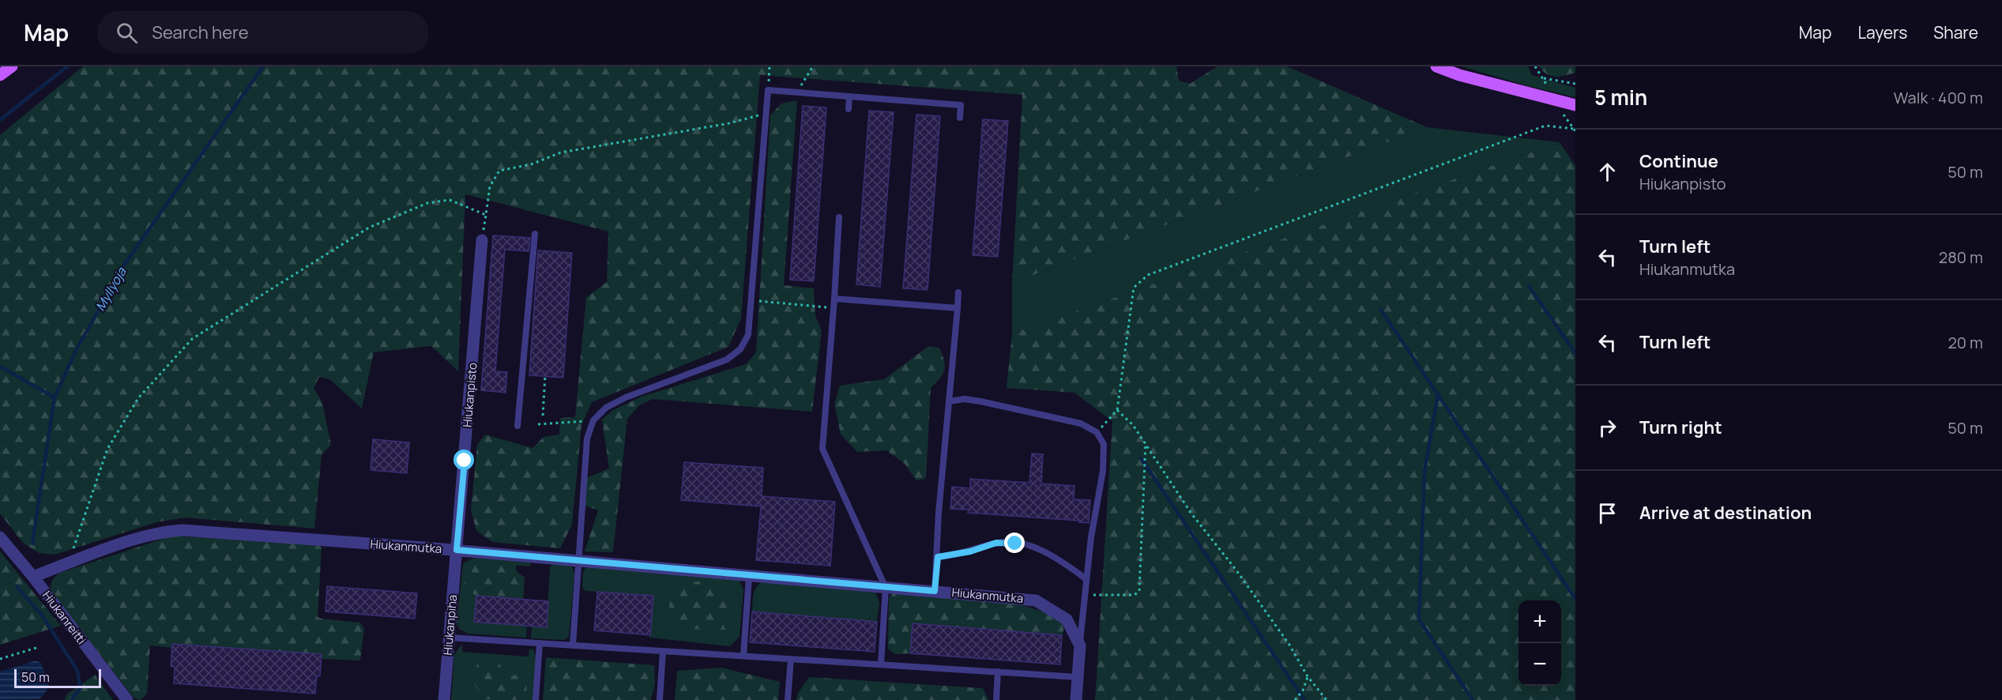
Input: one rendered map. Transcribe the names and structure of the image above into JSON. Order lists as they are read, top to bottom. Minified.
{"streets":{"street":["Hiukanpisto","Hiukanmutka","Hiukanreitti","Hiukanpiha"]},"crossings":[["Hiukanpisto","Hiukanmutka"],["Hiukanpisto","Hiukanpiha"],["Hiukanmutka","Hiukanreitti"],["Hiukanmutka","Hiukanpiha"]],"water":["Myllyoja"],"scale_bar":"50 m","page":{"header":"Map","search":"Search here","nav":["Map","Layers","Share"],"heading":["5 min","Walk · 400 m"],"list":[["Continue","Hiukanpisto","50 m"],["Turn left","Hiukanmutka","280 m"],["Turn left","20 m"],["Turn right","50 m"],"Arrive at destination"],"map_buttons":["+","−"],"scale":"50 m"}}
